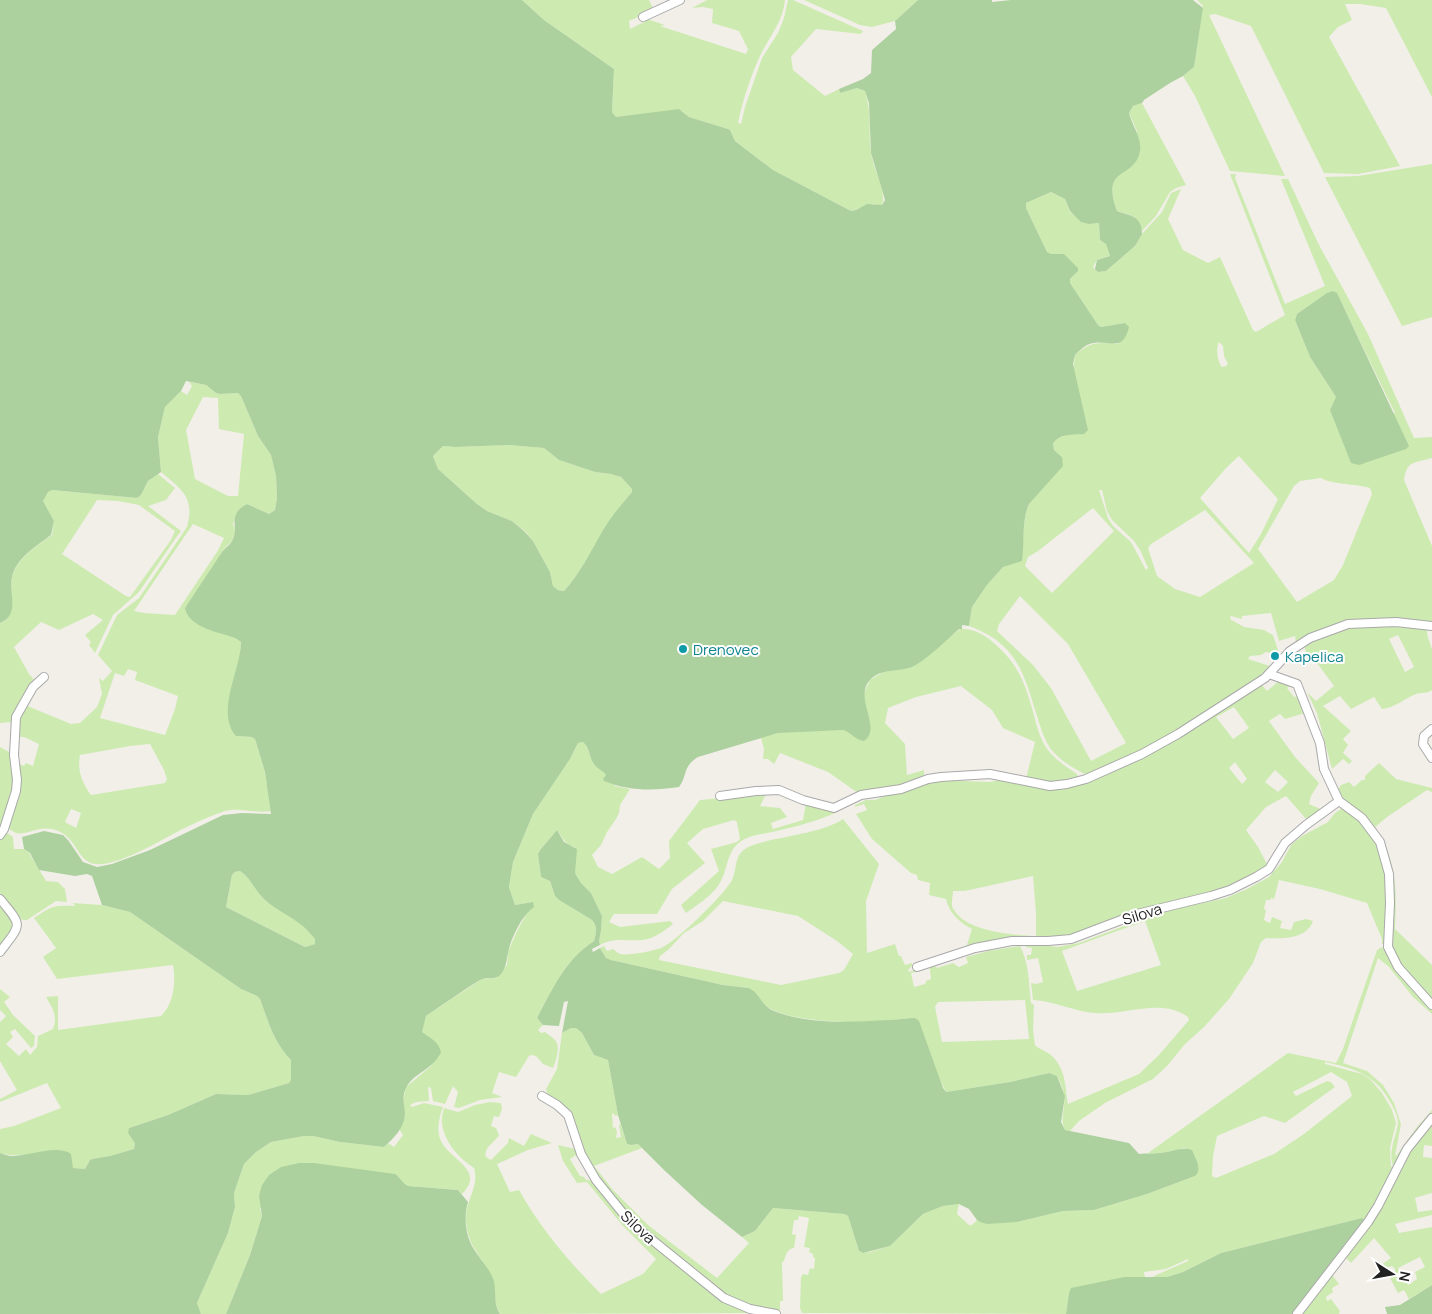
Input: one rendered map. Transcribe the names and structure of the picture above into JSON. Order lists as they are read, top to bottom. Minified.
{"streets":{"street":["Silova"]},"places":["Drenovec","Kapelica"],"north":"right"}
